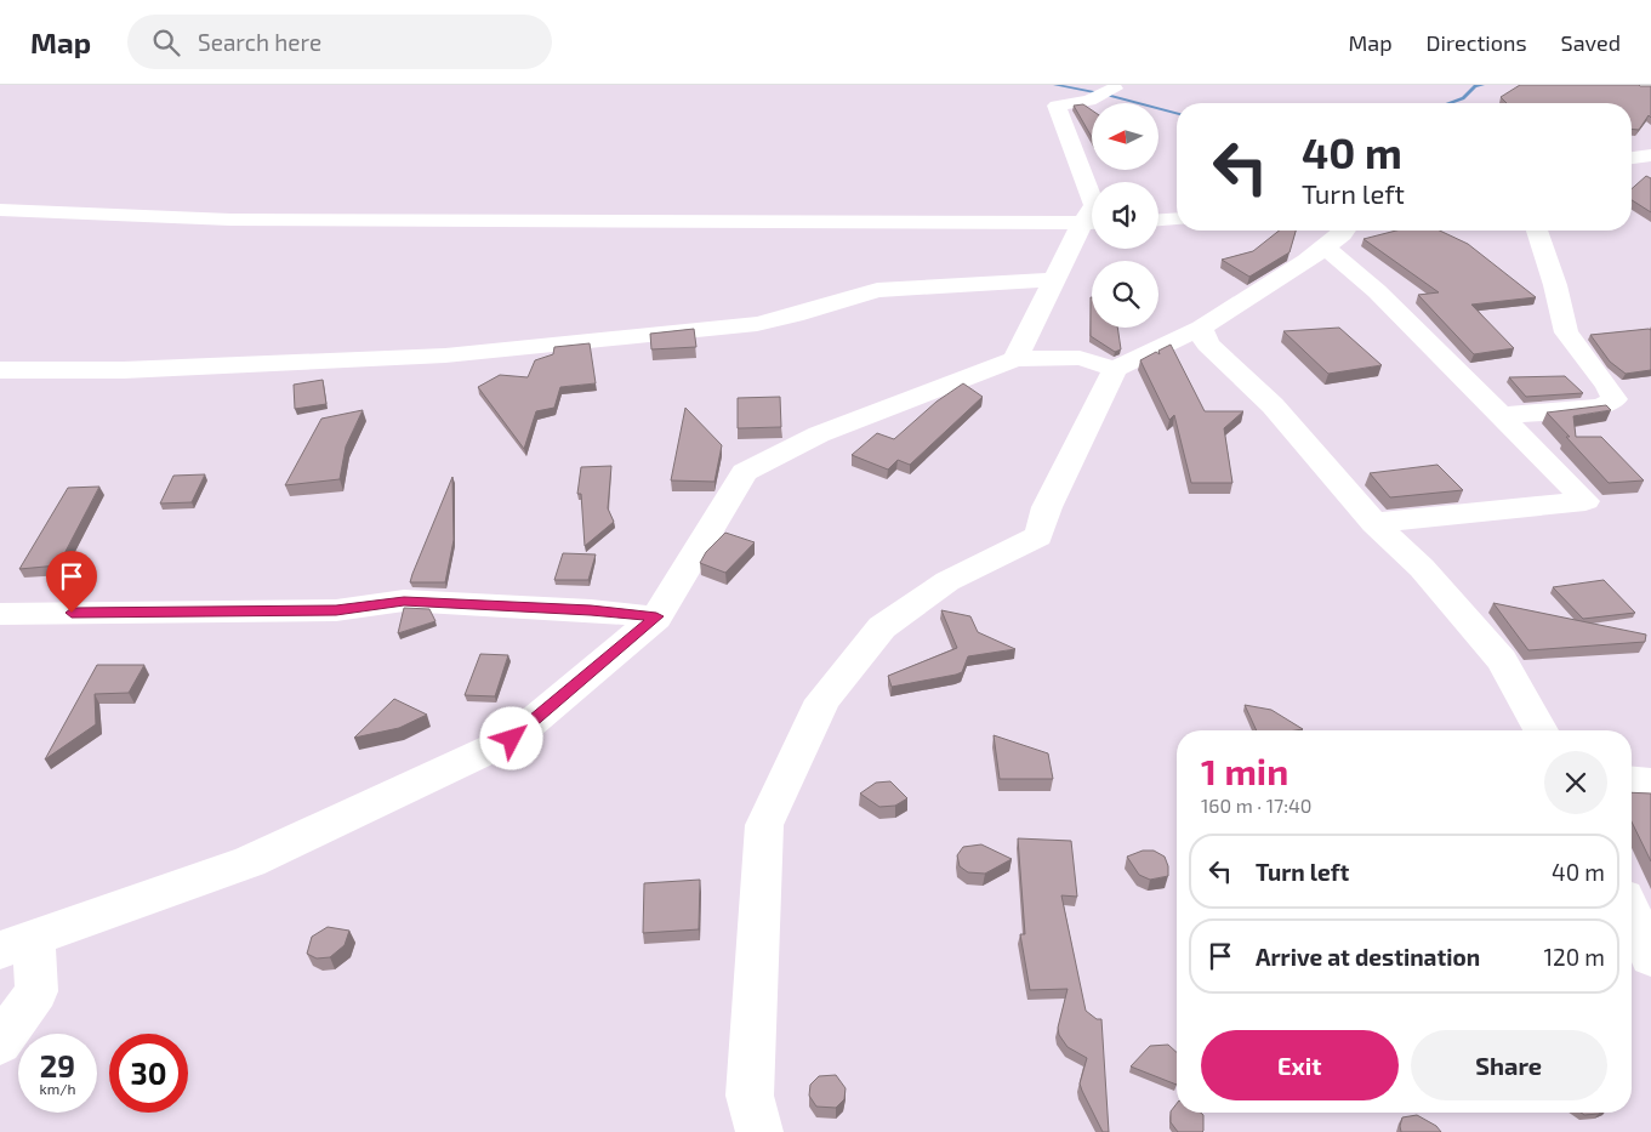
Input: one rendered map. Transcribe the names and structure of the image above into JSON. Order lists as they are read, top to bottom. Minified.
{"north":"left","page":{"header":"Map","search":"Search here","nav":["Map","Directions","Saved"],"turn":["40 m","Turn left"],"heading":["1 min","160 m · 17:40"],"list":[{"name":"Turn left","value":"40 m"},{"name":"Arrive at destination","value":"120 m"}],"buttons":["Exit","Share"],"speed":"29 km/h","limit":"30"}}
